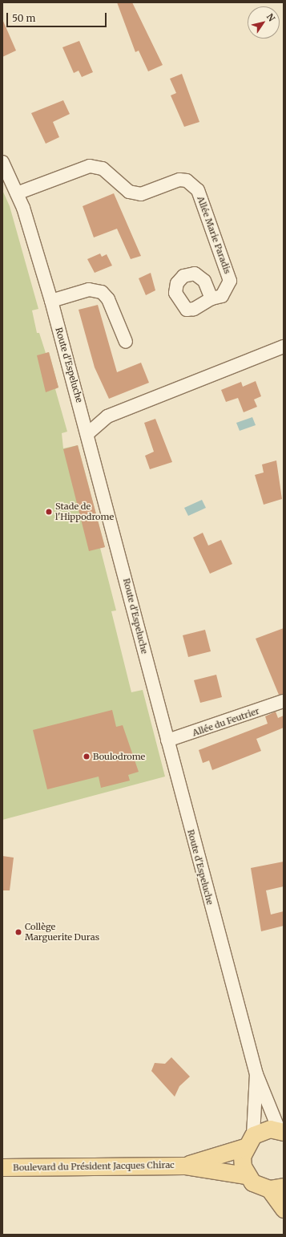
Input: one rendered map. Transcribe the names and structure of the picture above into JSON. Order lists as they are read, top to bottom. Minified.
{"streets":{"main road":["Boulevard du Président Jacques Chirac"],"street":["Allée Marie Paradis","Route d'Espeluche","Allée du Feutrier"]},"crossings":[["Allée Marie Paradis","Route d'Espeluche"],["Route d'Espeluche","Allée du Feutrier"],["Route d'Espeluche","Boulevard du Président Jacques Chirac"]],"places":["Stade de l'Hippodrome","Boulodrome","Collège Marguerite Duras"],"scale_bar":"50 m","north":"top right"}
